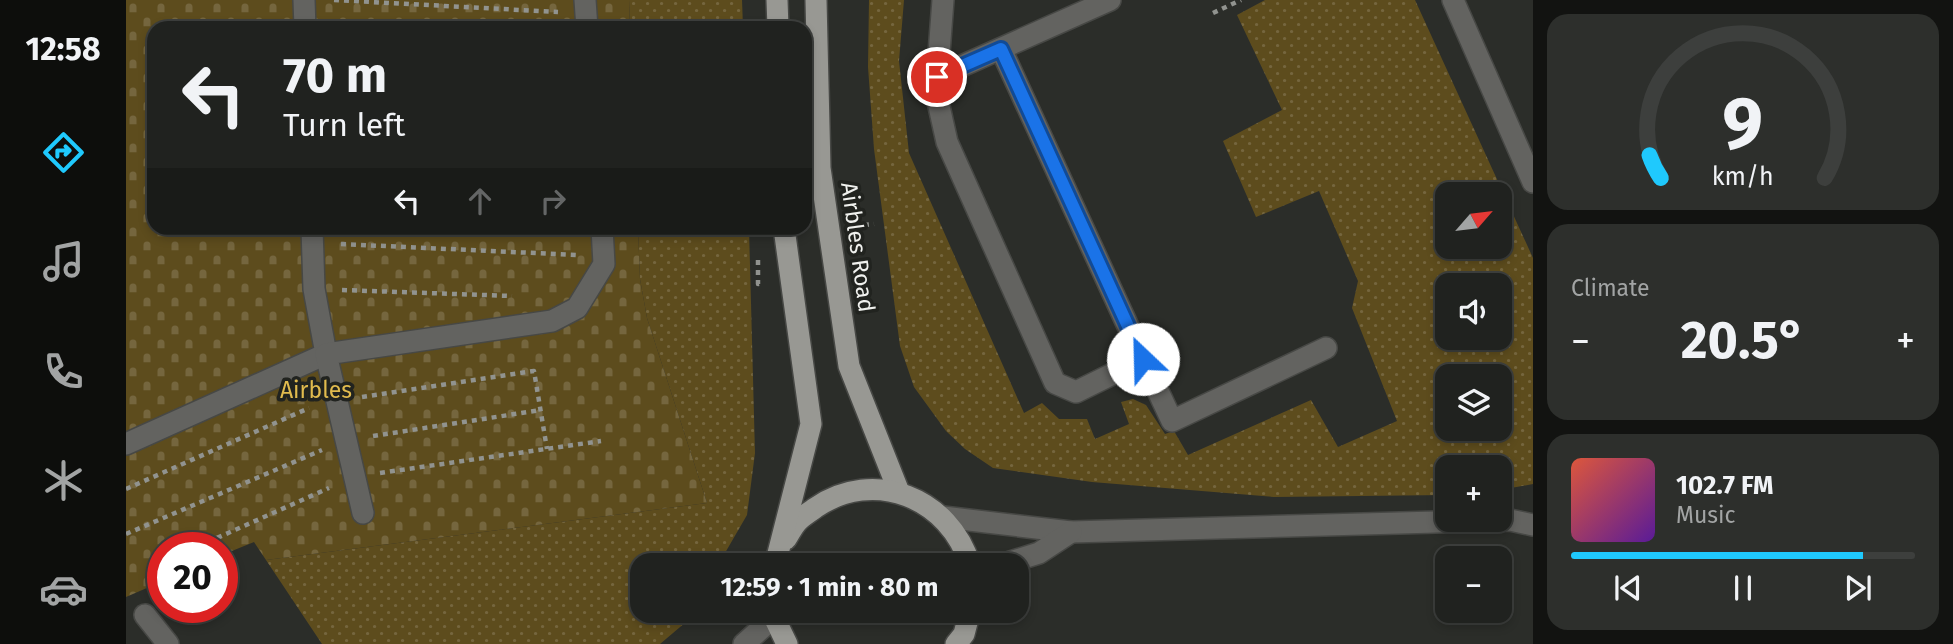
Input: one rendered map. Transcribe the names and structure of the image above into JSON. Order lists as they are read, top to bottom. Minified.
{"streets":{"main road":["Airbles Road"]},"parks":["Airbles"],"north":"top right","page":{"tabs":"12:58","turn":["70 m","Turn left"],"map_buttons":["+","−"],"tile":"Climate","heat":["−","20.5°","+"],"song":["102.7 FM","Music"],"limit":"20","trip":"12:59 · 1 min · 80 m","gauge":["9","km/h"]}}
